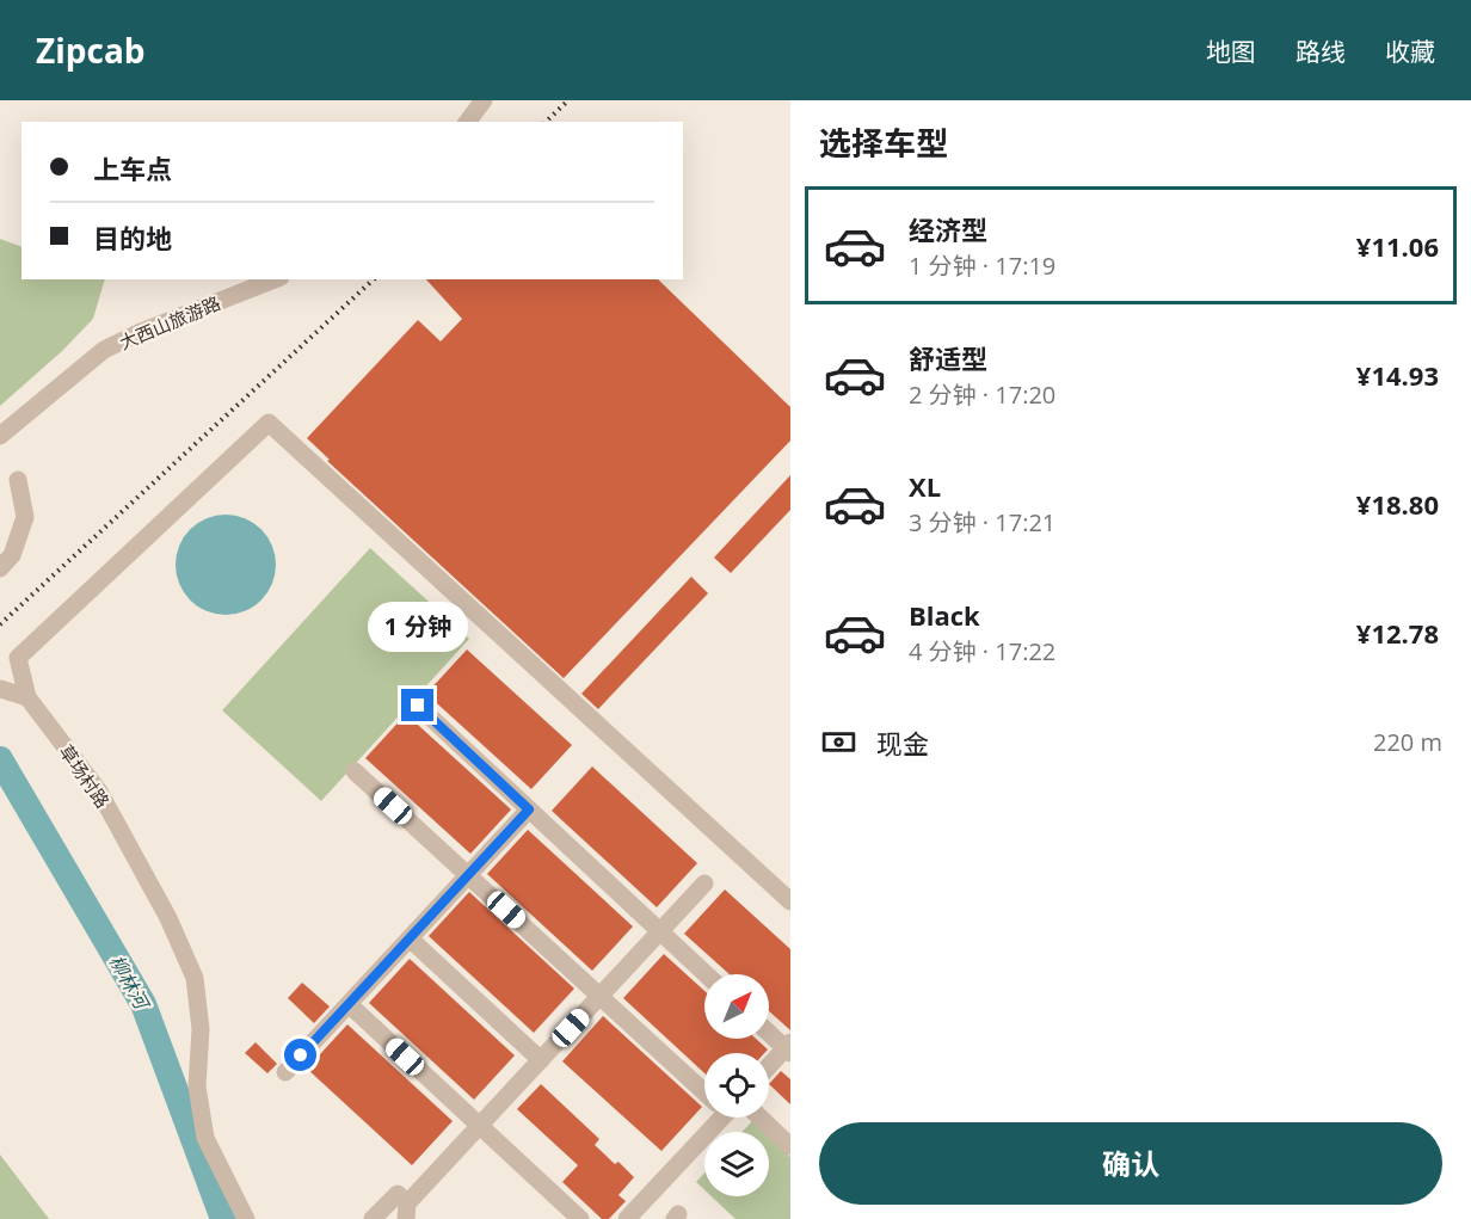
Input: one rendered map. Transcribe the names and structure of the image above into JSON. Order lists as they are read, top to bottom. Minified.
{"streets":{"street":["大西山旅游路","草场村路"]},"water":["柳林河"],"north":"top right","page":{"header":"Zipcab","nav":["地图","路线","收藏"],"heading":"选择车型","banner":["上车点","目的地"],"list":[{"name":"经济型","note":"1 分钟 · 17:19","value":"¥11.06"},{"name":"舒适型","note":"2 分钟 · 17:20","value":"¥14.93"},{"name":"XL","note":"3 分钟 · 17:21","value":"¥18.80"},{"name":"Black","note":"4 分钟 · 17:22","value":"¥12.78"}],"bubble":"1 分钟","pay":["现金","220 m"],"buttons":"确认"}}
